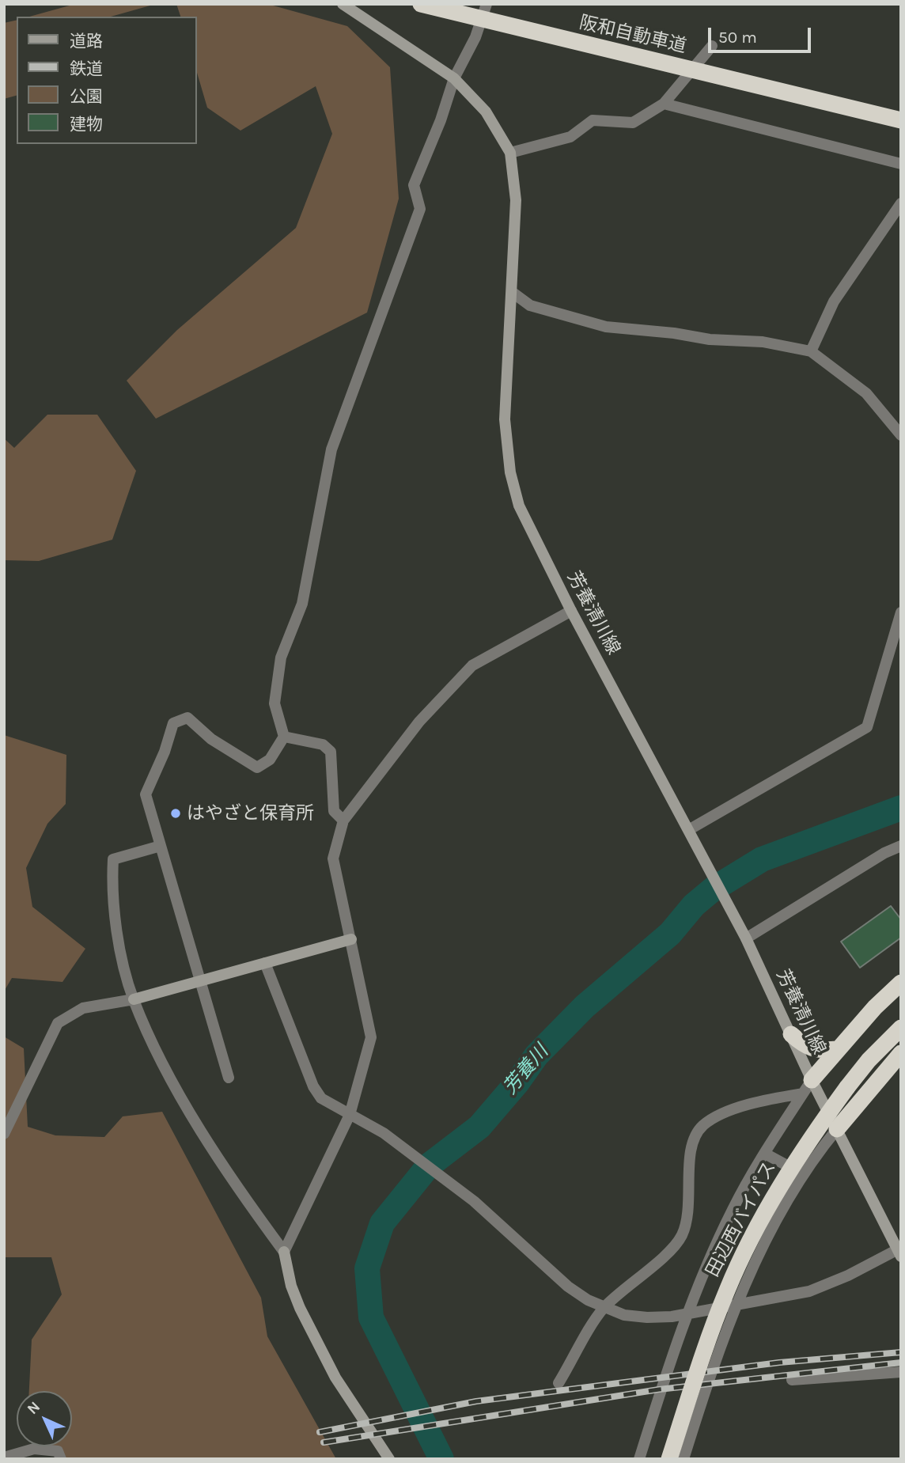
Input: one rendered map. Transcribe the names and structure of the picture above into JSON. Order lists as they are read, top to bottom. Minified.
{"streets":{"highway":["阪和自動車道","田辺西バイパス"],"main road":["芳養清川線"]},"water":["芳養川"],"places":["はやざと保育所"],"legend":["道路","鉄道","公園","建物"],"scale_bar":"50 m","north":"top left"}
